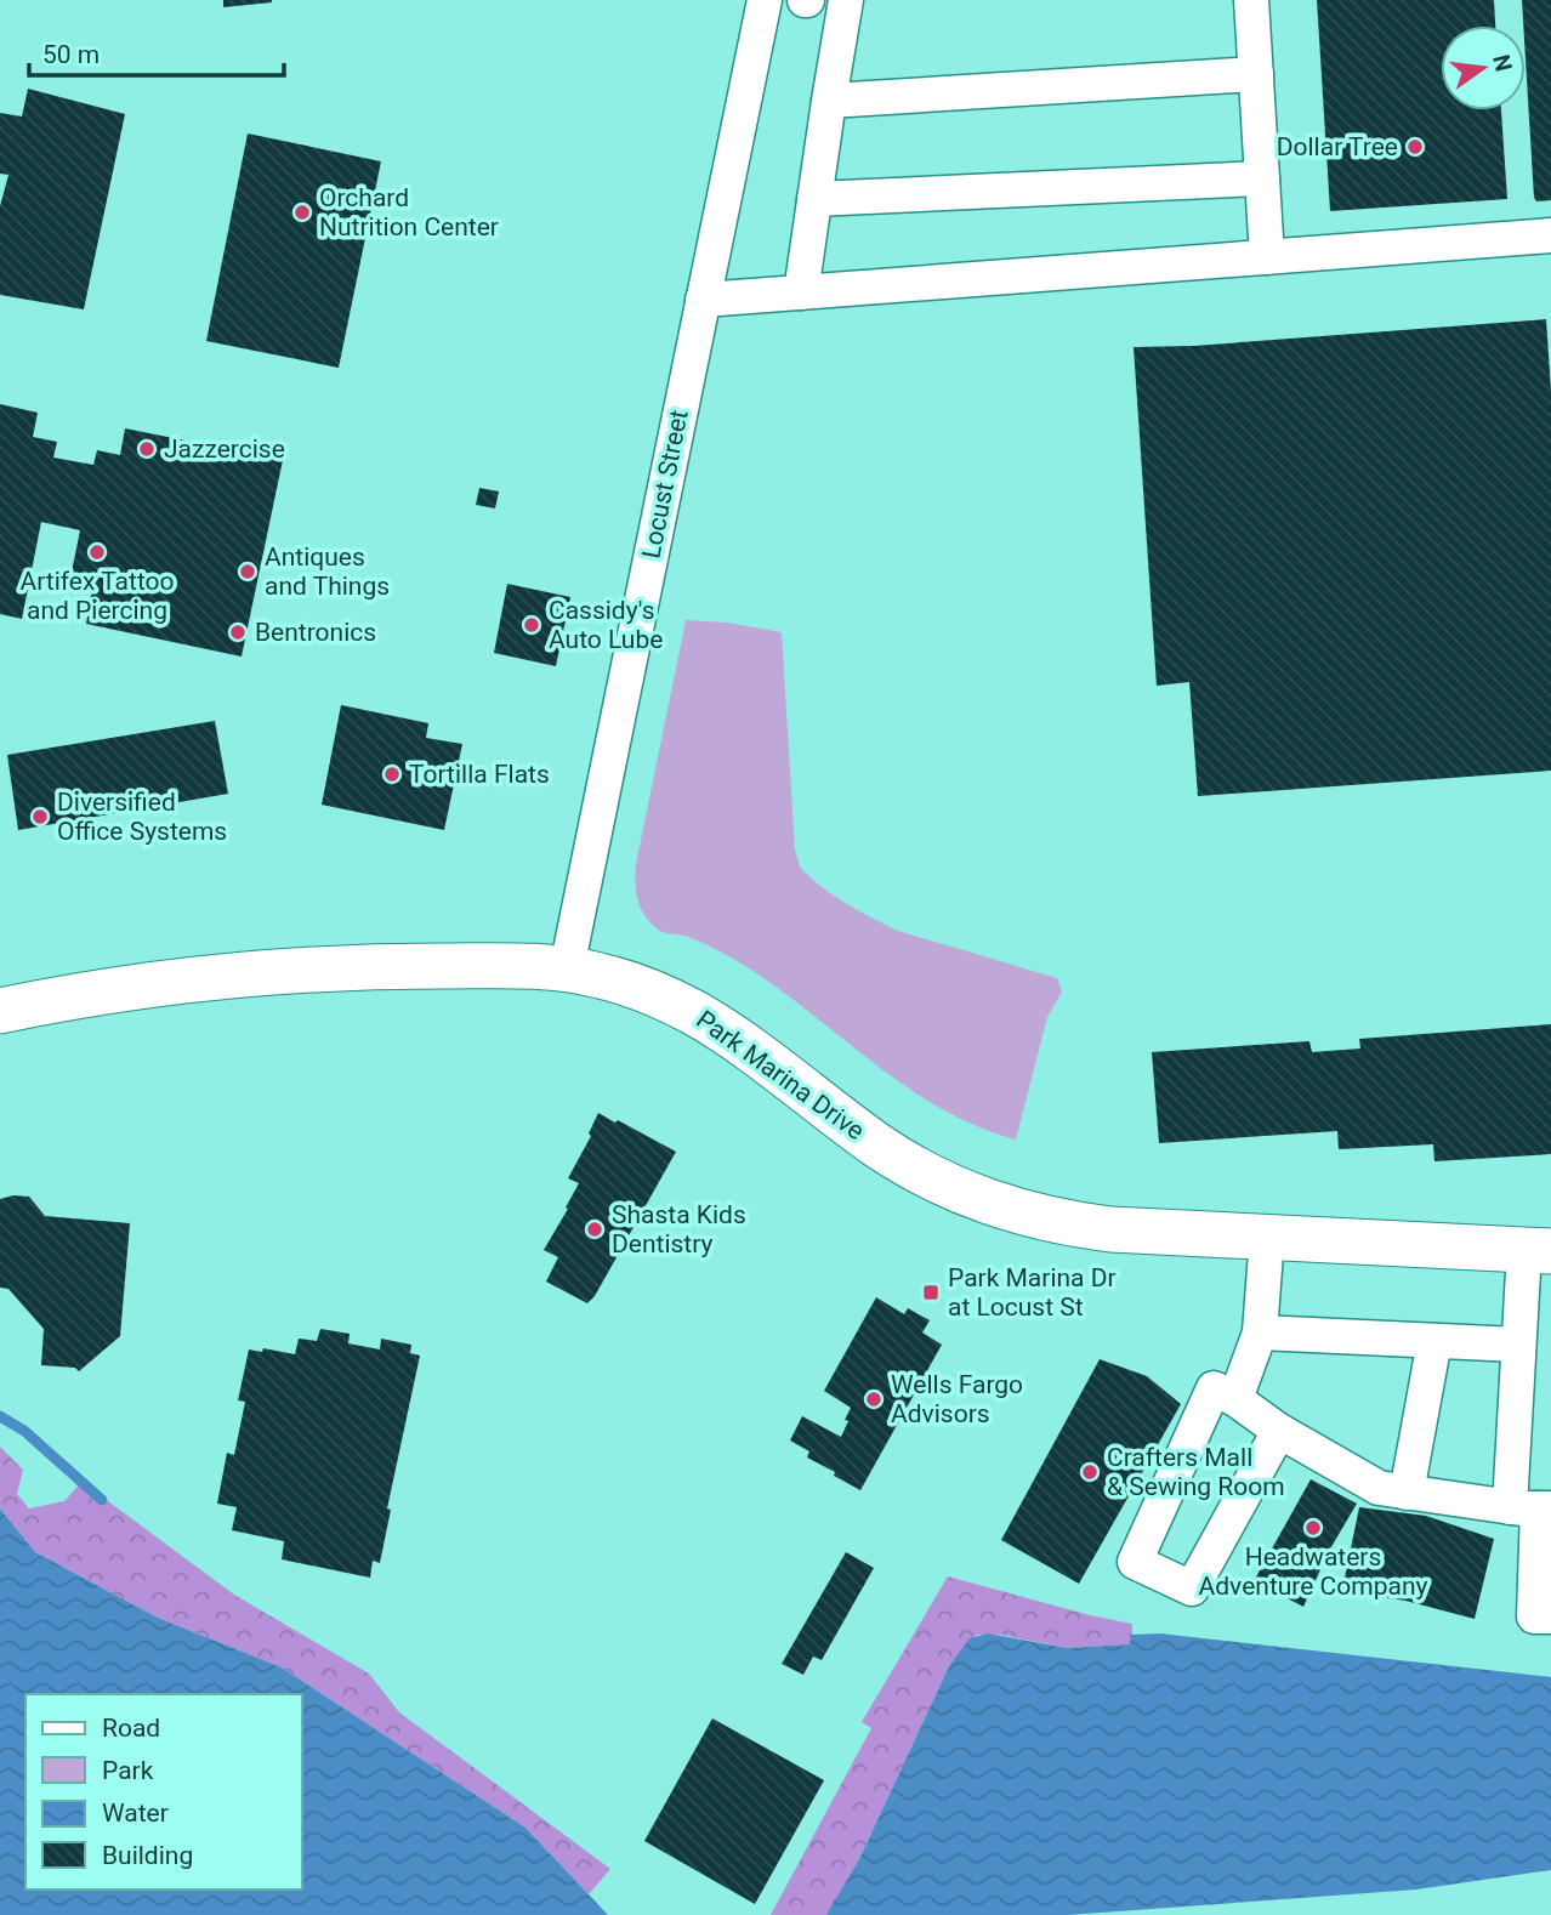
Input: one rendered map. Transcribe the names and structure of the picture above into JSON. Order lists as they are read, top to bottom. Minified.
{"streets":{"main road":["Park Marina Drive"],"street":["Locust Street"]},"crossings":[["Locust Street","Park Marina Drive"]],"places":{"other":["Dollar Tree","Orchard Nutrition Center","Jazzercise","Artifex Tattoo and Piercing","Antiques and Things","Cassidy's Auto Lube","Bentronics","Tortilla Flats","Diversified Office Systems","Shasta Kids Dentistry","Wells Fargo Advisors","Crafters Mall & Sewing Room","Headwaters Adventure Company"],"transit":["Park Marina Dr at Locust St"]},"legend":["Road","Park","Water","Building"],"scale_bar":"50 m","north":"right"}
